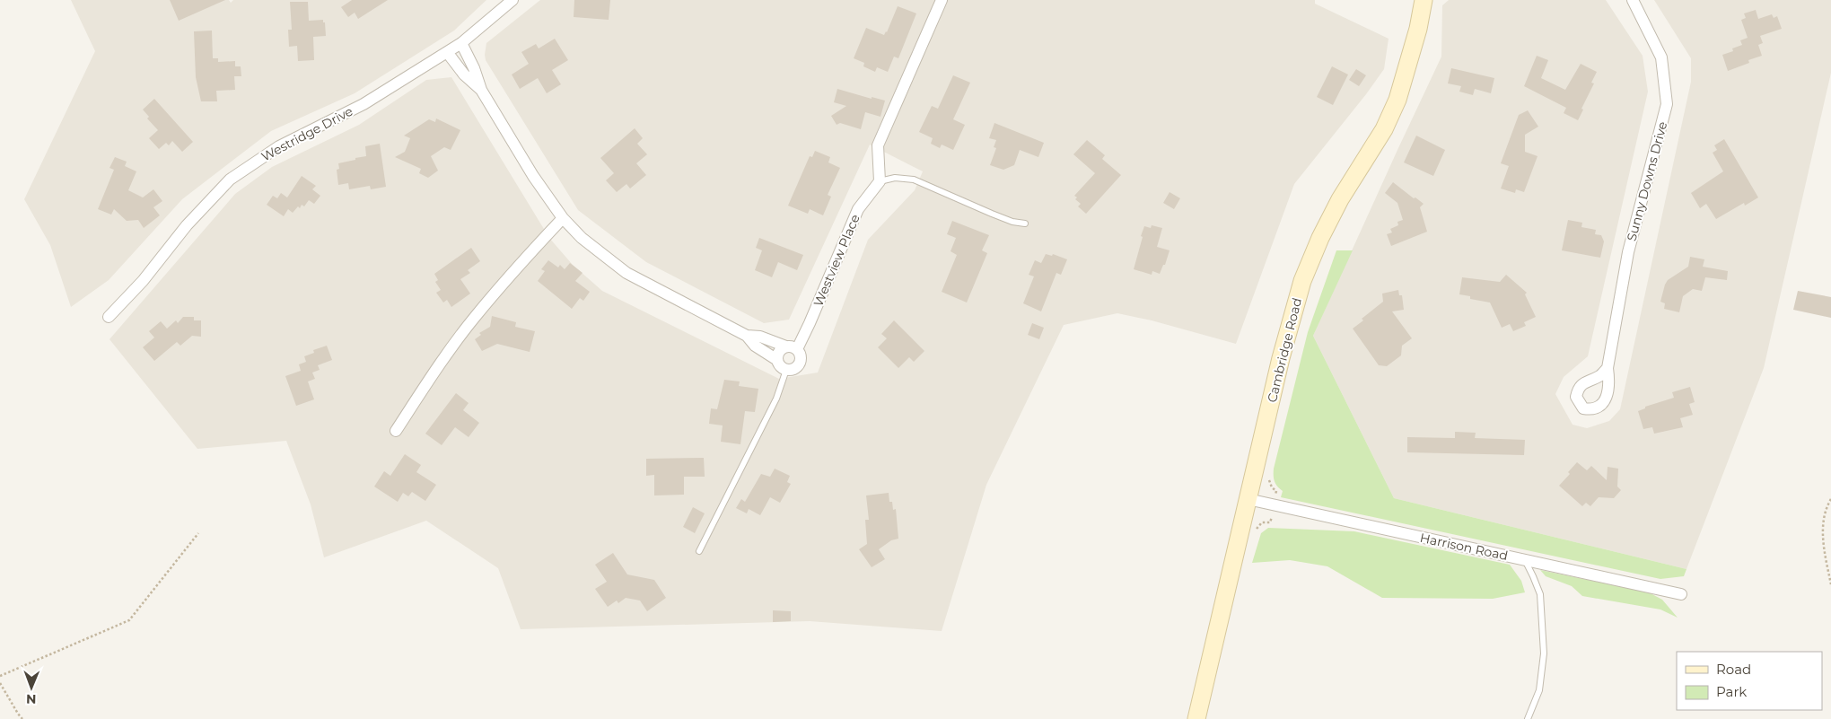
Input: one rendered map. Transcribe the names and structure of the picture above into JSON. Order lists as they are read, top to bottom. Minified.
{"streets":{"main road":["Cambridge Road"],"street":["Westridge Drive","Sunny Downs Drive","Westview Place","Harrison Road"]},"crossings":[["Cambridge Road","Harrison Road"]],"legend":["Road","Park"],"north":"bottom"}
